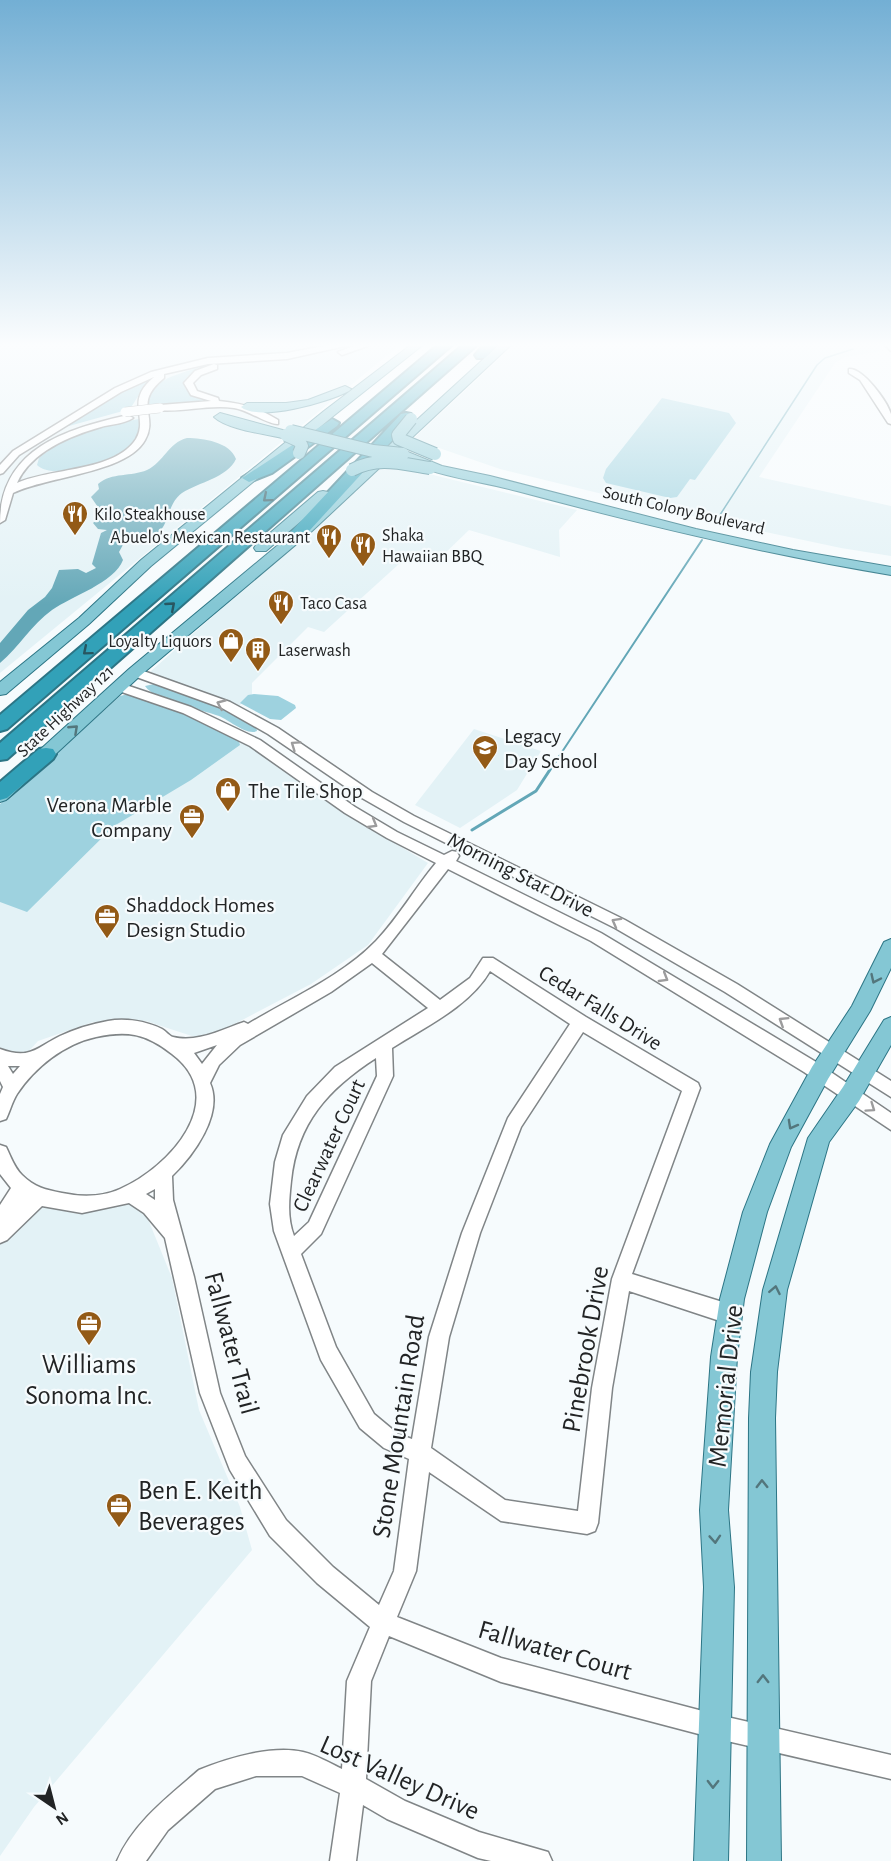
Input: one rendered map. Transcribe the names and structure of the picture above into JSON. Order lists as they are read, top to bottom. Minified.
{"streets":{"main road":["South Colony Boulevard","State Highway 121","Memorial Drive"],"street":["Morning Star Drive","Cedar Falls Drive","Clearwater Court","Fallwater Trail","Pinebrook Drive","Stone Mountain Road","Fallwater Court","Lost Valley Drive"]},"crossings":[["State Highway 121","Morning Star Drive"],["Morning Star Drive","Memorial Drive"],["Cedar Falls Drive","Pinebrook Drive"],["Cedar Falls Drive","Stone Mountain Road"],["Fallwater Trail","Stone Mountain Road"],["Fallwater Trail","Fallwater Court"],["Pinebrook Drive","Stone Mountain Road"],["Memorial Drive","Fallwater Court"],["Stone Mountain Road","Fallwater Court"],["Stone Mountain Road","Lost Valley Drive"]],"places":{"restaurant":["Kilo Steakhouse","Abuelo's Mexican Restaurant","Shaka Hawaiian BBQ","Taco Casa"],"shop":["Loyalty Liquors","The Tile Shop"],"building":["Laserwash"],"school or university":["Legacy Day School"],"office":["Verona Marble Company","Shaddock Homes Design Studio","Williams Sonoma Inc.","Ben E. Keith Beverages"]},"north":"bottom right"}
